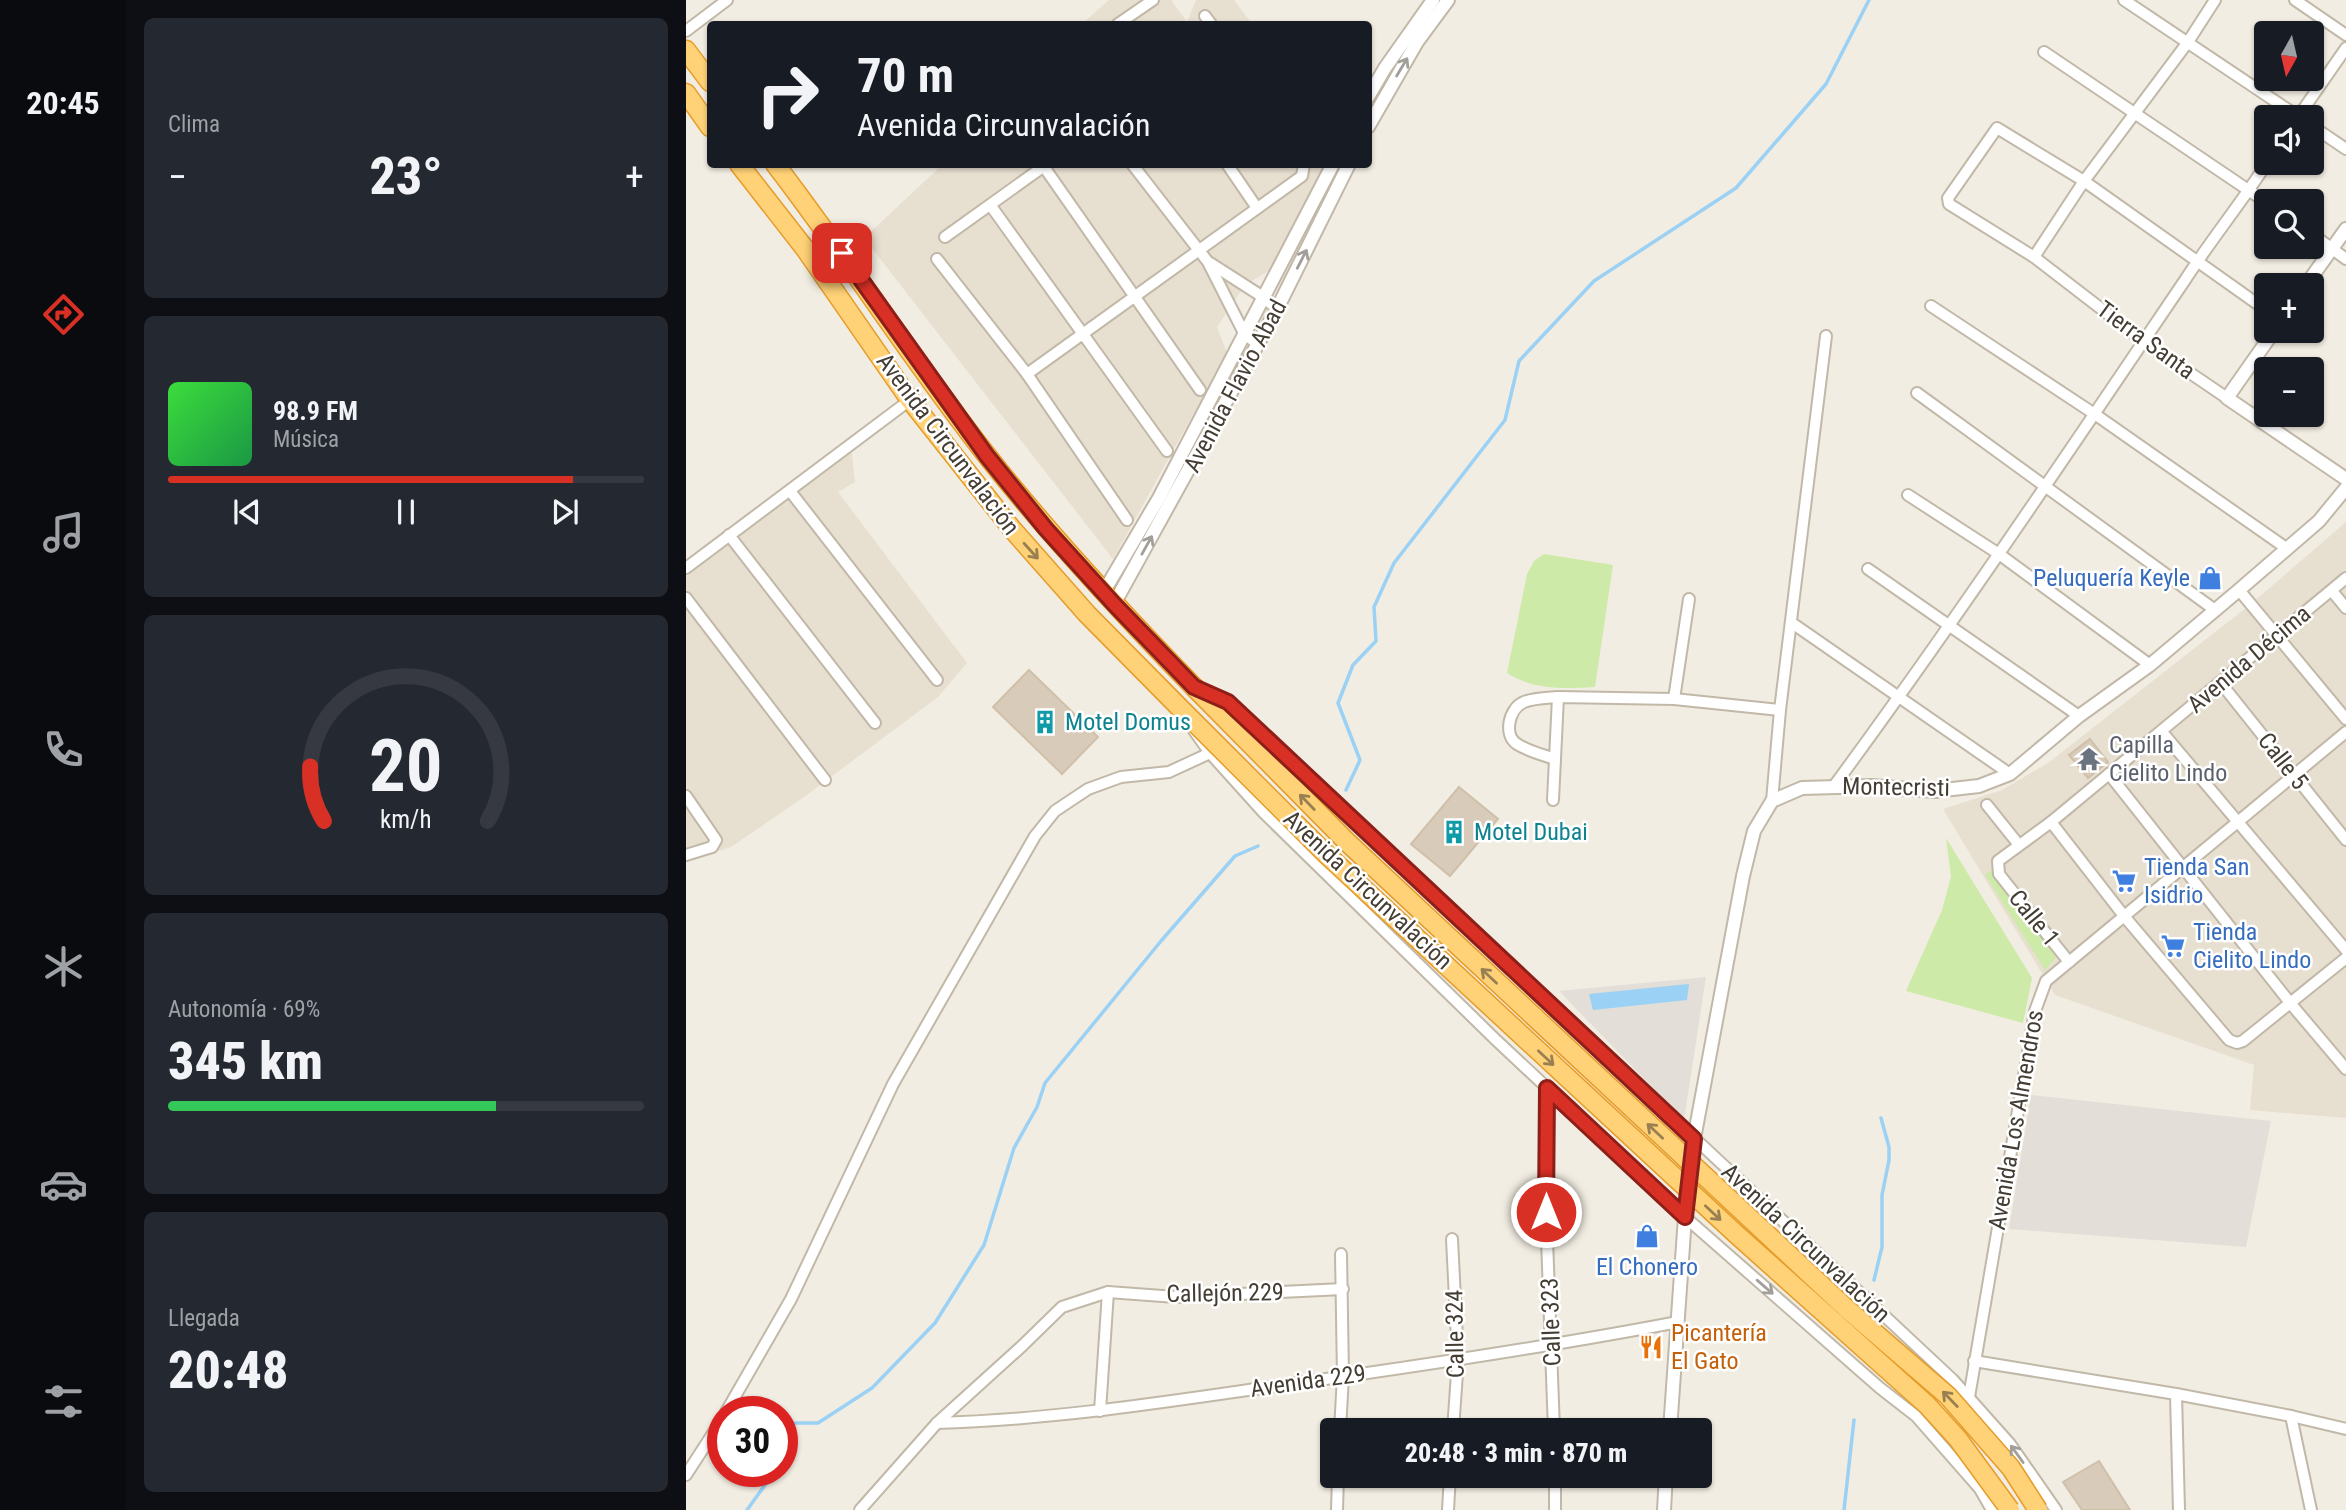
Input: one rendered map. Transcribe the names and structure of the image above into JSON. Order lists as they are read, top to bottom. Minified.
{"streets":{"highway":["Avenida Circunvalación"],"street":["Tierra Santa","Avenida Flavio Abad","Avenida Décima","Calle 5","Montecristi","Calle 1","Avenida Los Almendros","Callejón 229","Calle 323","Calle 324","Avenida 229"]},"crossings":[["Avenida Flavio Abad","Avenida Circunvalación"],["Avenida Circunvalación","Avenida Los Almendros"],["Avenida Circunvalación","Calle 323"],["Avenida Décima","Calle 5"],["Avenida Décima","Calle 1"],["Calle 5","Avenida Los Almendros"],["Calle 1","Avenida Los Almendros"],["Calle 323","Avenida 229"],["Calle 324","Avenida 229"]],"places":{"shop":["Peluquería Keyle","El Chonero"],"building":["Motel Domus","Motel Dubai"],"temple":["Capilla Cielito Lindo"],"supermarket":["Tienda San Isidrio","Tienda Cielito Lindo"],"restaurant":["Picantería El Gato"]},"north":"bottom","page":{"tabs":"20:45","tile":["Clima",["Autonomía · 69%","345 km"],["Llegada","20:48"]],"map_buttons":["+","−"],"turn":["70 m","Avenida Circunvalación"],"heat":["−","23°","+"],"song":["98.9 FM","Música"],"limit":"30","trip":"20:48 · 3 min · 870 m","gauge":["20","km/h"]}}
